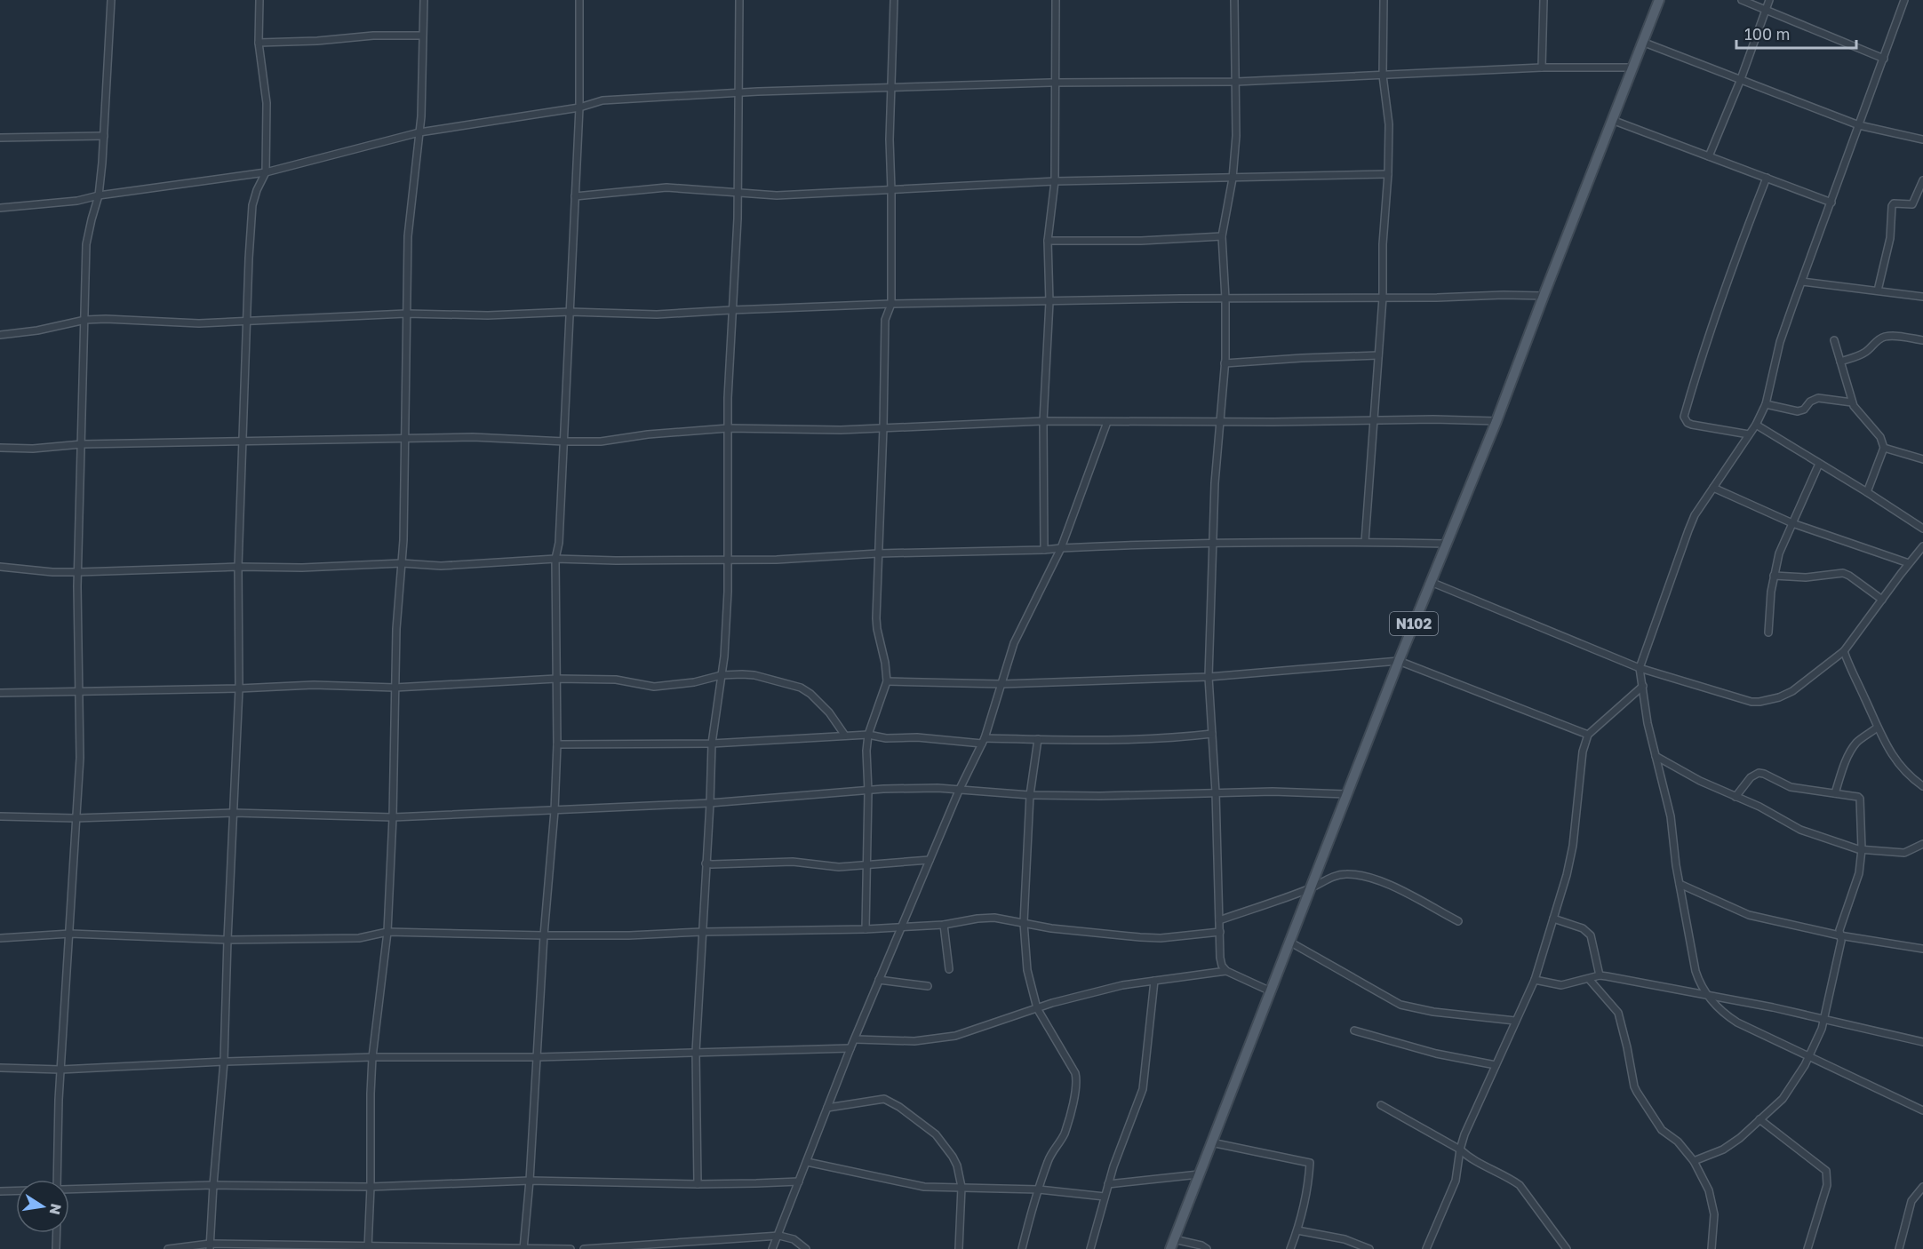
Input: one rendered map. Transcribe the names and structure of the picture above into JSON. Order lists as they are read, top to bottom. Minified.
{"streets":{"main road":["N102"]},"scale_bar":"100 m","north":"right"}
